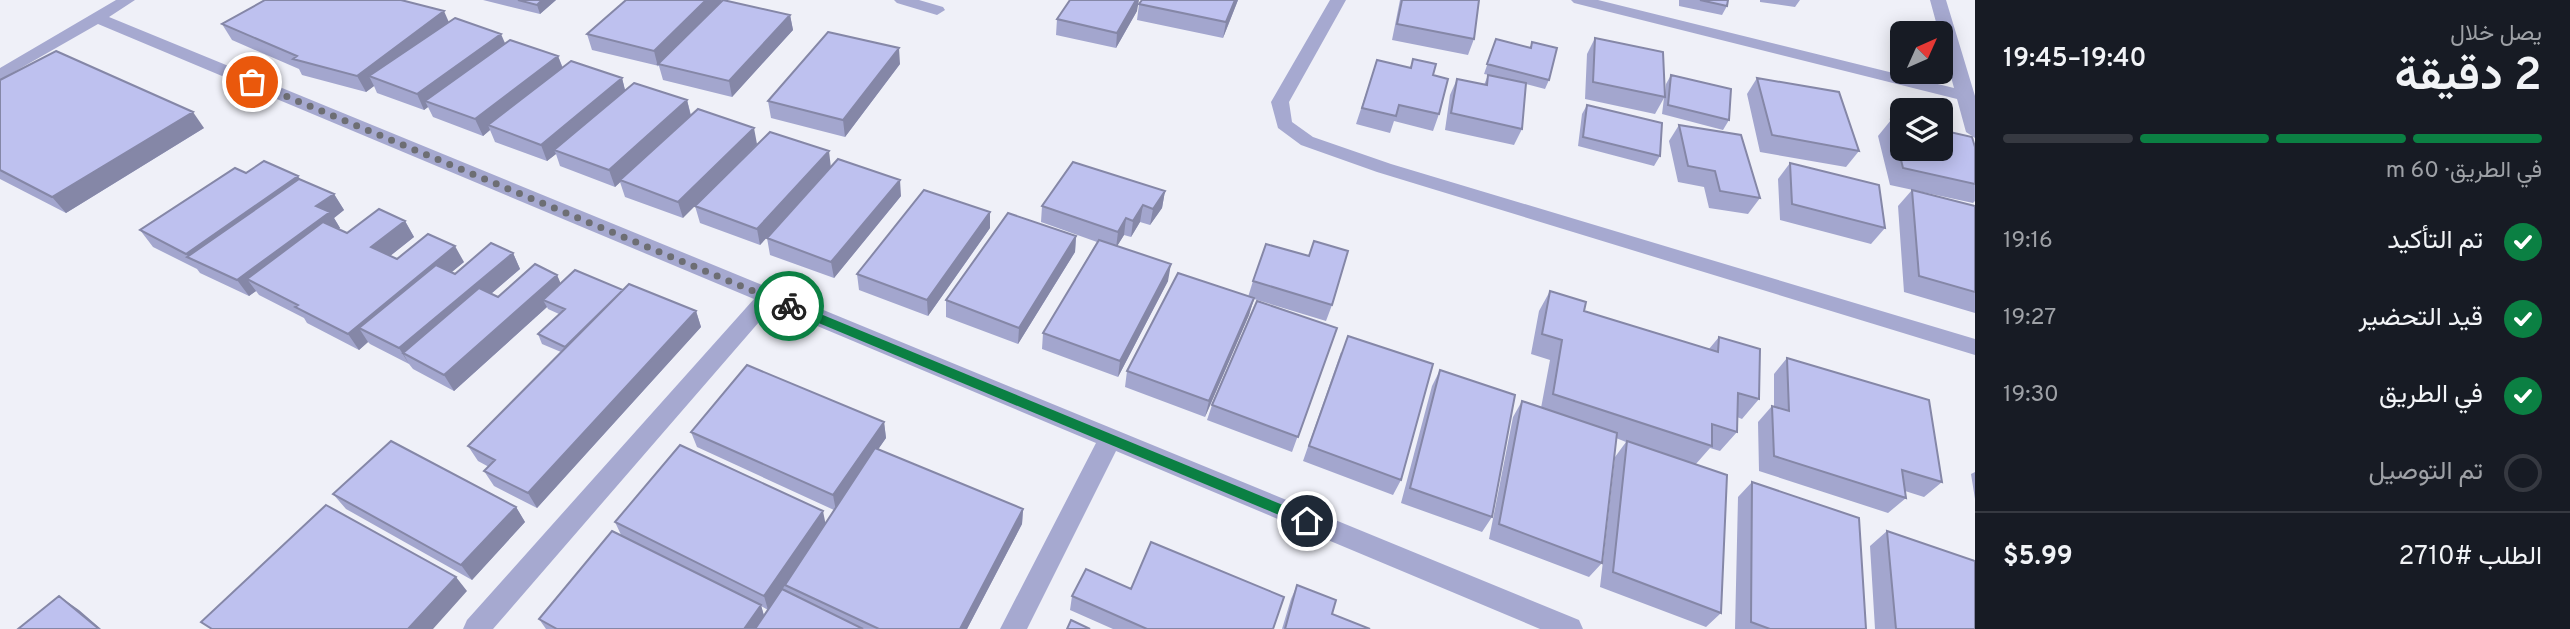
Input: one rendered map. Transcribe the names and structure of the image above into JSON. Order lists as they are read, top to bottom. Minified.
{"north":"top right","page":{"heading":["2 دقيقة","يصل خلال","19:40–19:45"],"panel":["الطلب #2710","$5.99"],"bar":"في الطريق · 60 m","list":[["تم التأكيد","19:16"],["قيد التحضير","19:27"],["في الطريق","19:30"],"تم التوصيل"]}}
